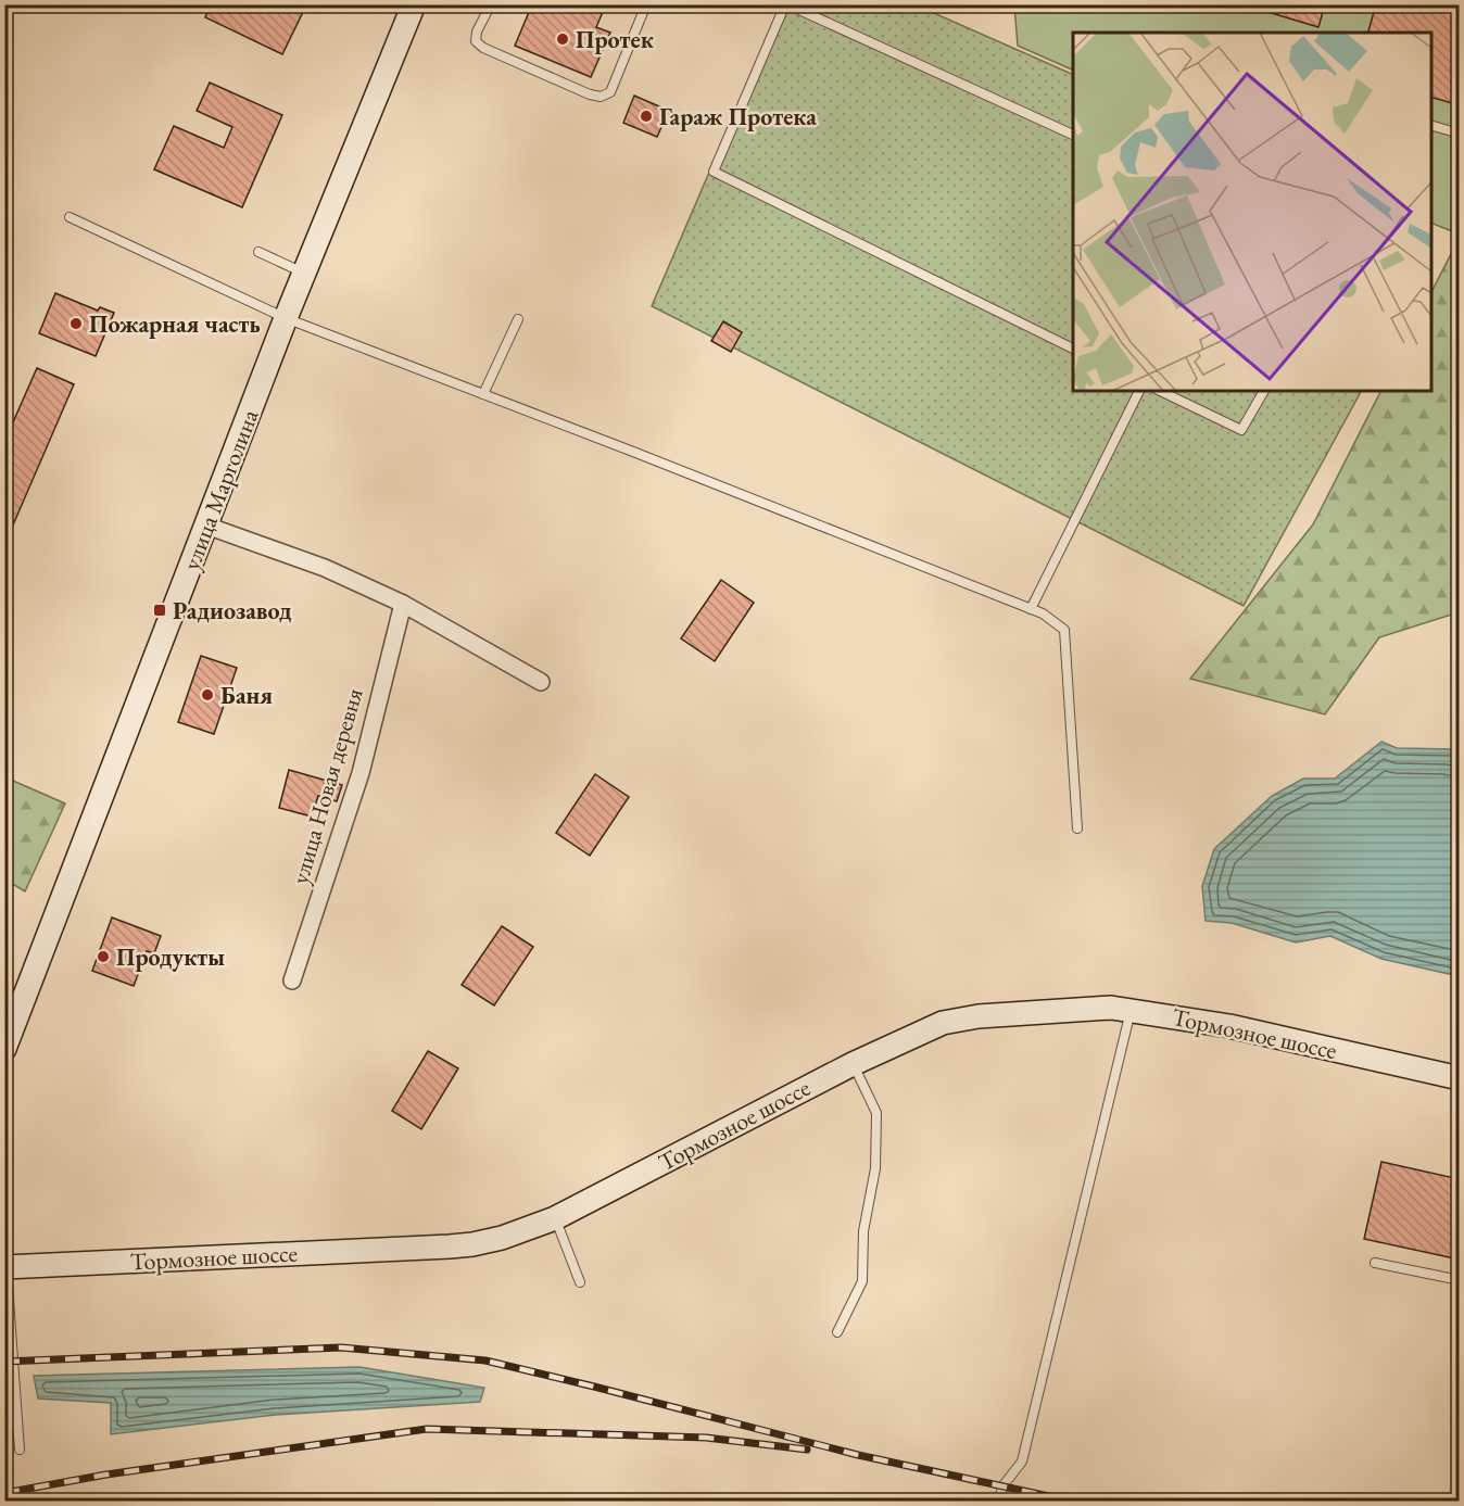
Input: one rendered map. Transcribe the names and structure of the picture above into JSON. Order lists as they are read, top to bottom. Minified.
{"streets":{"street":["улица Марголина","улица Новая деревня","Тормозное шоссе"]},"places":{"other":["Протек","Гараж Протека","Пожарная часть","Баня","Продукты"],"transit":["Радиозавод"]}}
